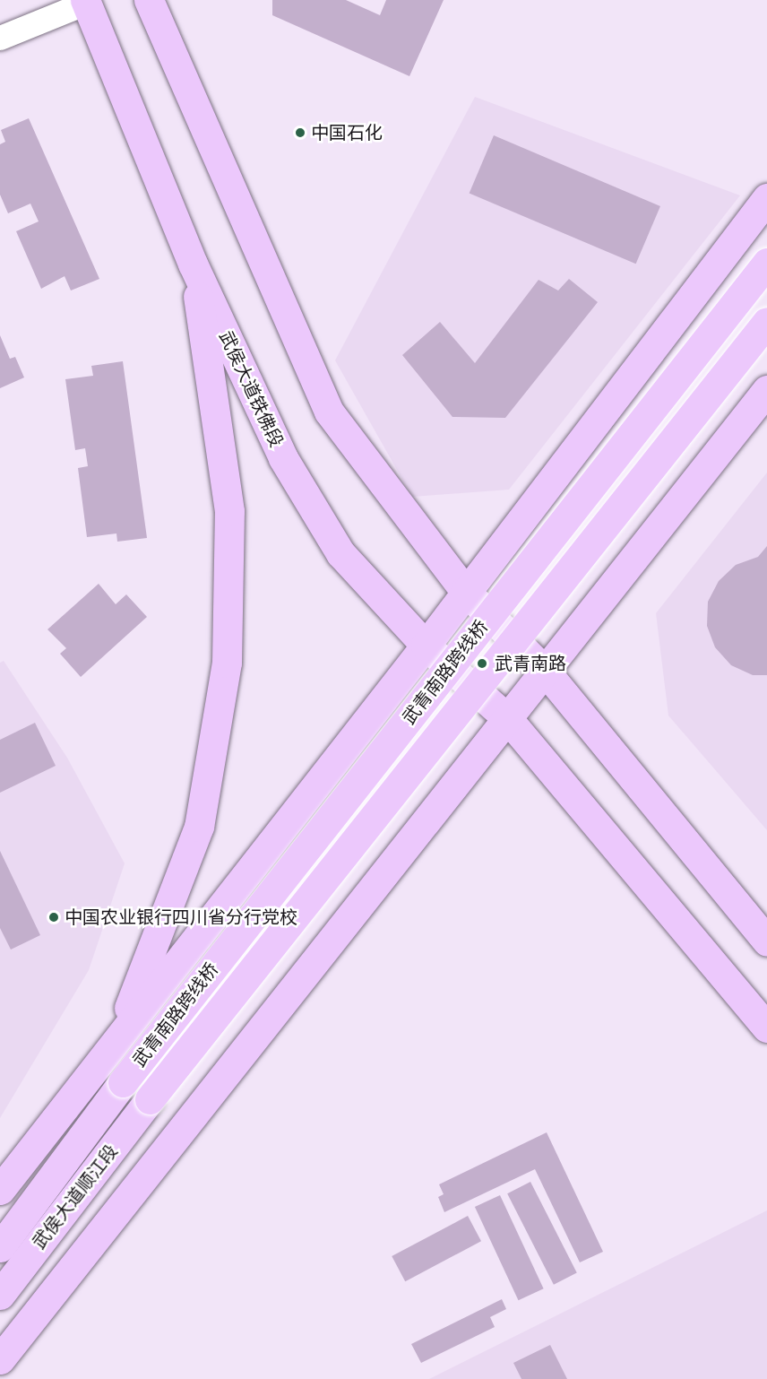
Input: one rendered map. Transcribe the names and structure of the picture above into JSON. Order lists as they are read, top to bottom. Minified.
{"streets":{"main road":["武侯大道铁佛段","武青南路跨线桥","武侯大道顺江段"]},"crossings":[["武青南路跨线桥","武侯大道顺江段"]],"places":["中国石化","武青南路","中国农业银行四川省分行党校"]}
